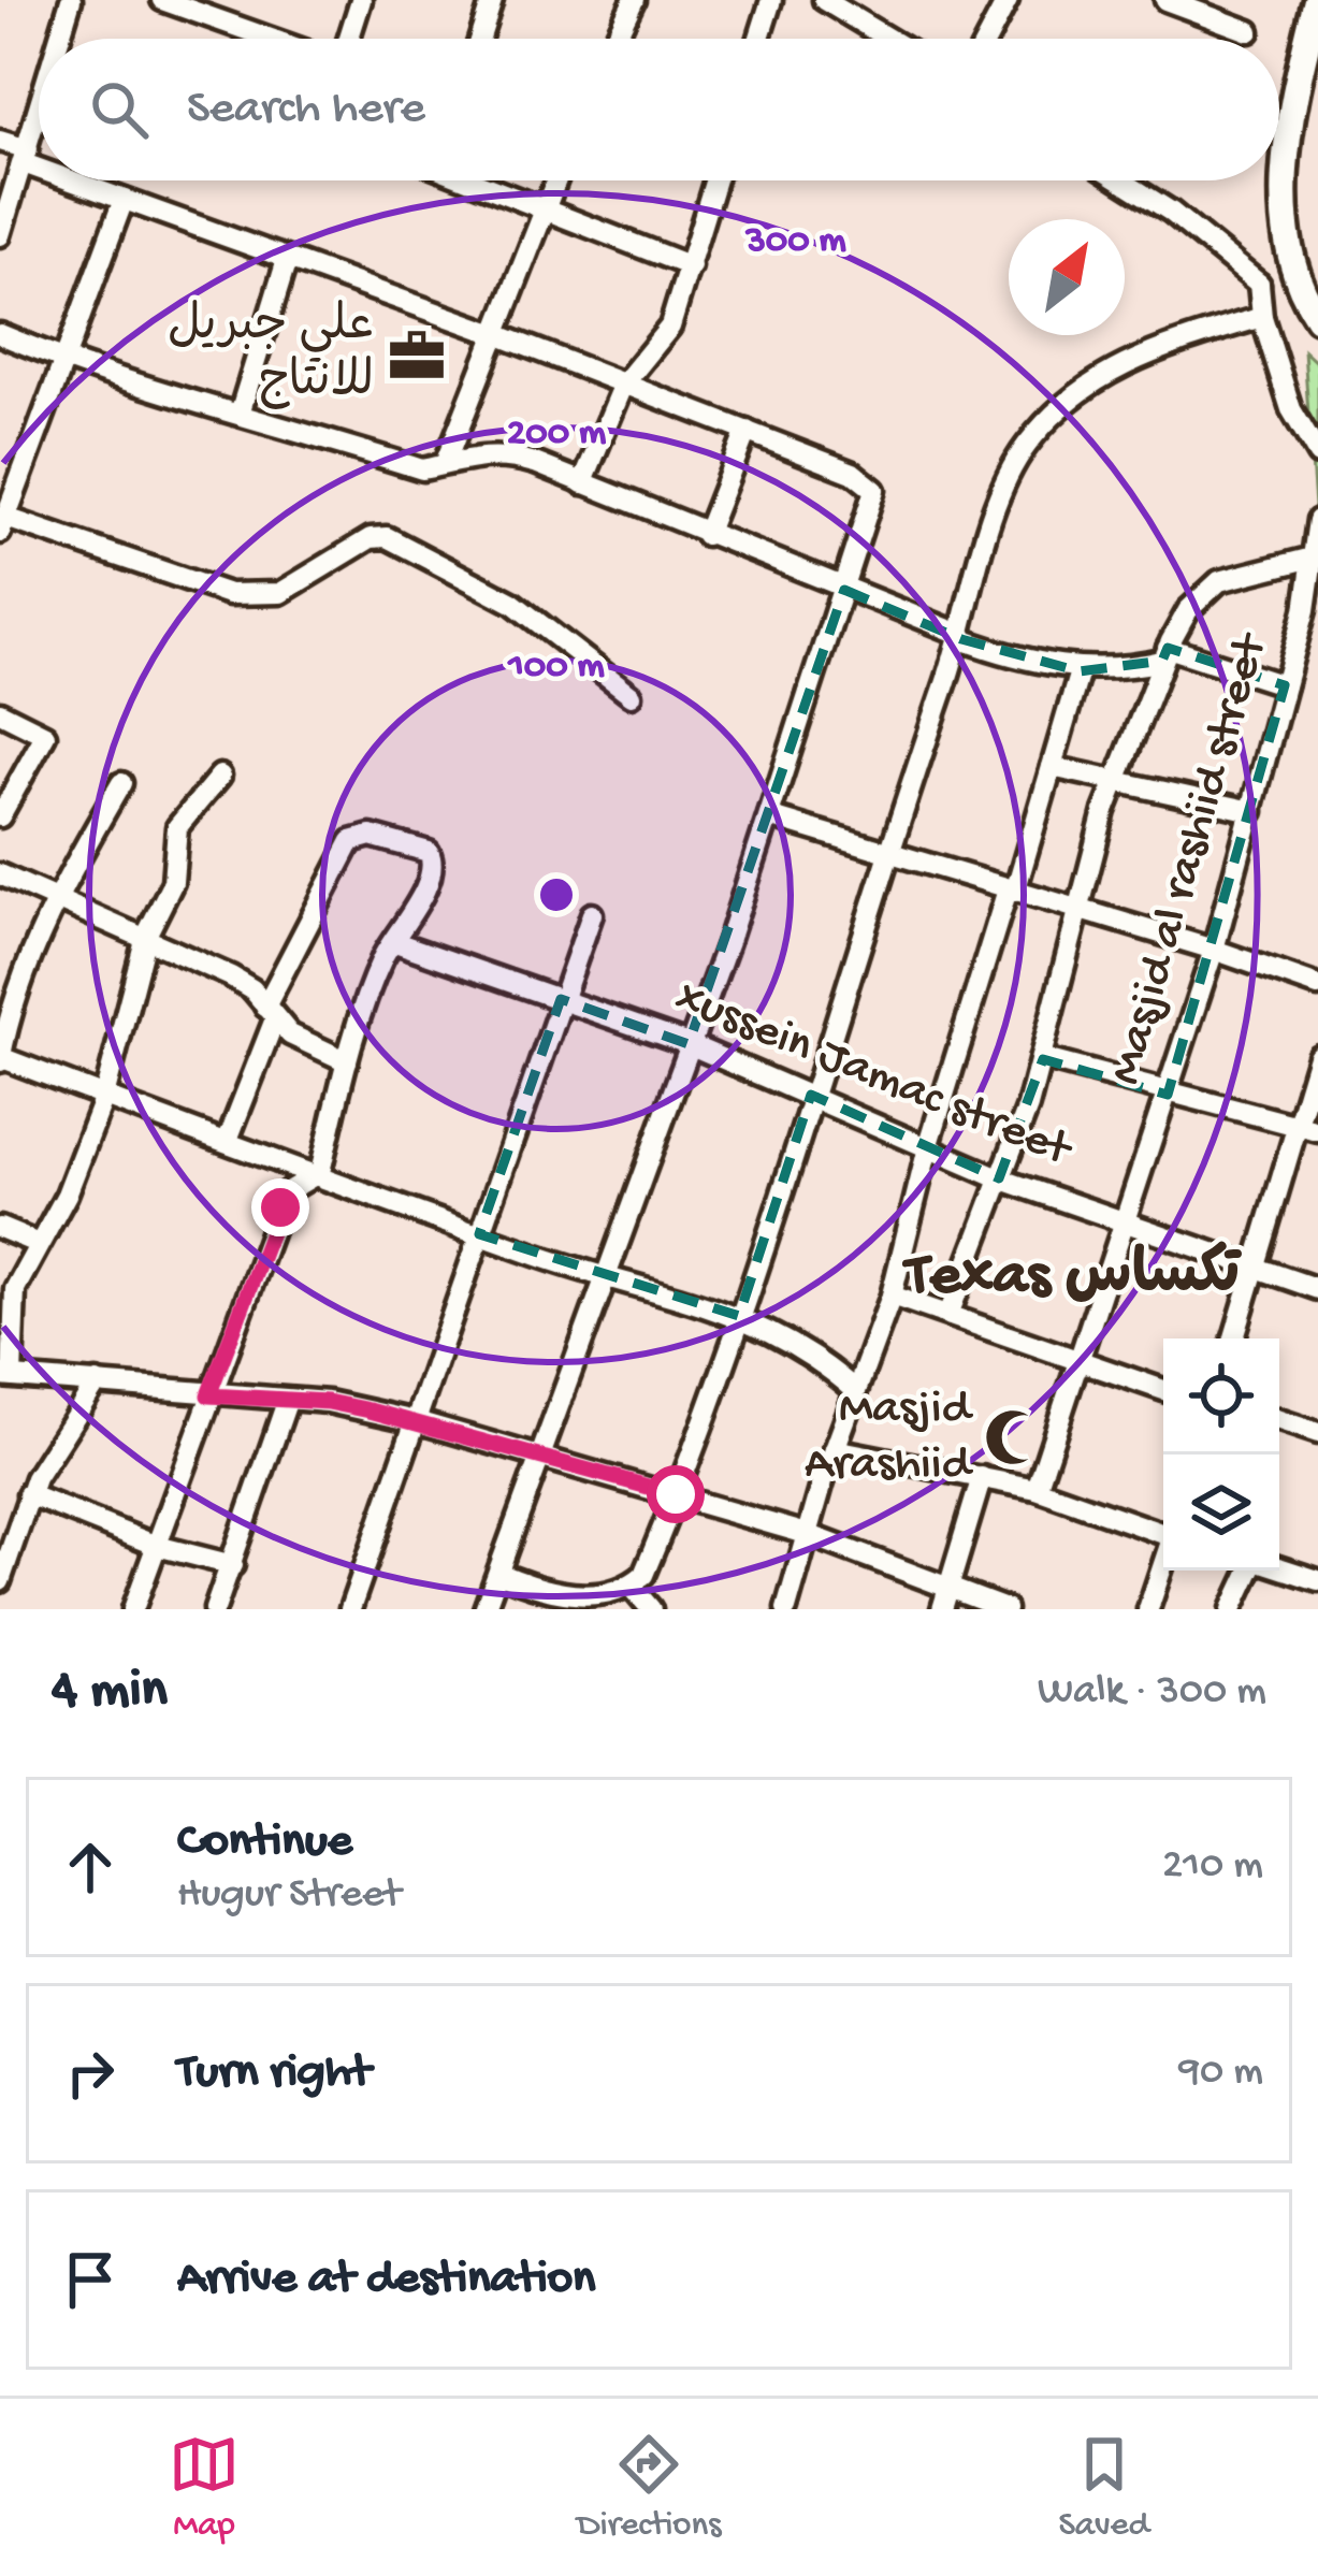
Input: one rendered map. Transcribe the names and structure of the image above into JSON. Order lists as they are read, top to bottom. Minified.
{"streets":{"street":["Masjid al rashiid street","xussein Jamac street"]},"crossings":[["Masjid al rashiid street","xussein Jamac street"]],"districts":["Texas تكساس"],"places":{"office":["علي جبريل للانتاج"],"mosque":["Masjid Arashiid"]},"north":"top right","page":{"search":"Search here","heading":["4 min","Walk · 300 m"],"list":[["Continue","Hugur Street","210 m"],["Turn right","90 m"],"Arrive at destination"],"nav":["Map","Directions","Saved"]},"rings":["300 m","200 m","100 m"]}
